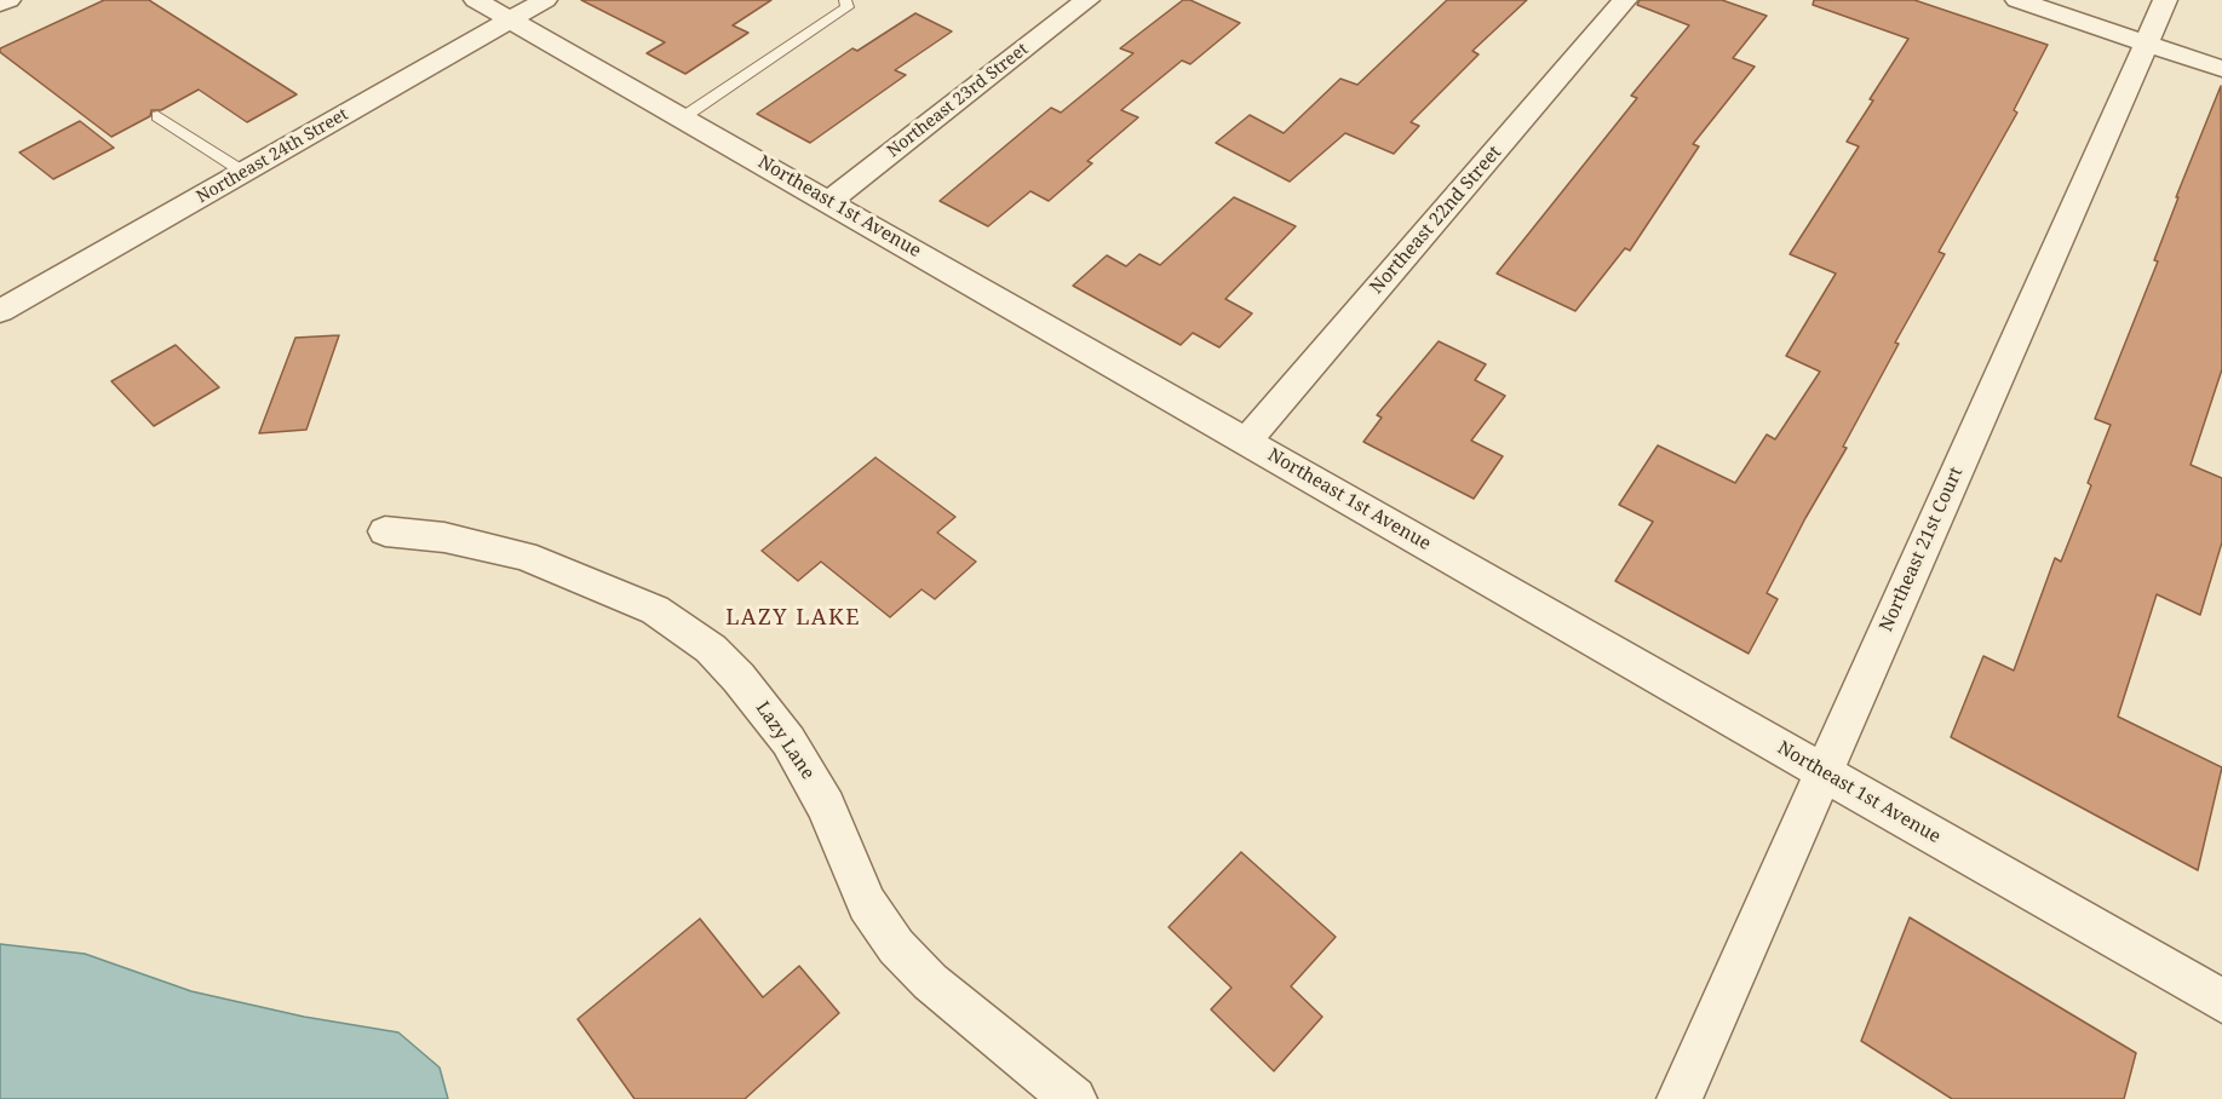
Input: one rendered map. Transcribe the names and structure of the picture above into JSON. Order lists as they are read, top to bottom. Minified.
{"streets":{"street":["Northeast 23rd Street","Northeast 24th Street","Northeast 1st Avenue","Northeast 22nd Street","Northeast 21st Court","Lazy Lane"]},"crossings":[["Northeast 23rd Street","Northeast 1st Avenue"],["Northeast 24th Street","Northeast 1st Avenue"],["Northeast 1st Avenue","Northeast 22nd Street"],["Northeast 1st Avenue","Northeast 21st Court"]],"districts":["LAZY LAKE"]}
